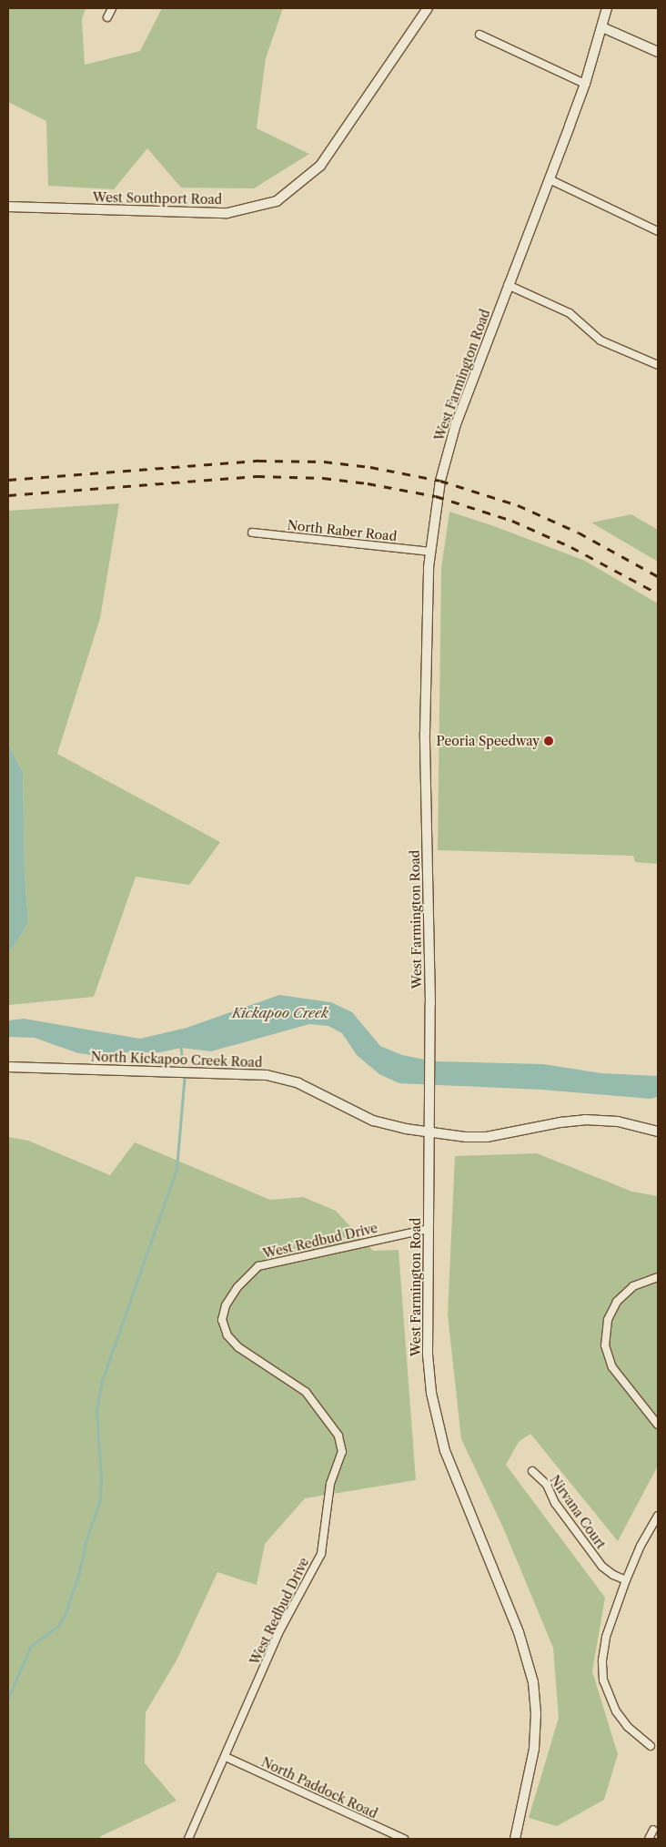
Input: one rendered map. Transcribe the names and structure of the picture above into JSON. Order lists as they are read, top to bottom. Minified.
{"streets":{"main road":["West Southport Road","West Farmington Road","North Kickapoo Creek Road"],"street":["North Raber Road","West Redbud Drive","Nirvana Court","North Paddock Road"]},"crossings":[["West Farmington Road","North Raber Road"],["West Farmington Road","North Kickapoo Creek Road"],["West Farmington Road","West Redbud Drive"],["West Redbud Drive","North Paddock Road"]],"water":["Kickapoo Creek"],"places":["Peoria Speedway"]}
